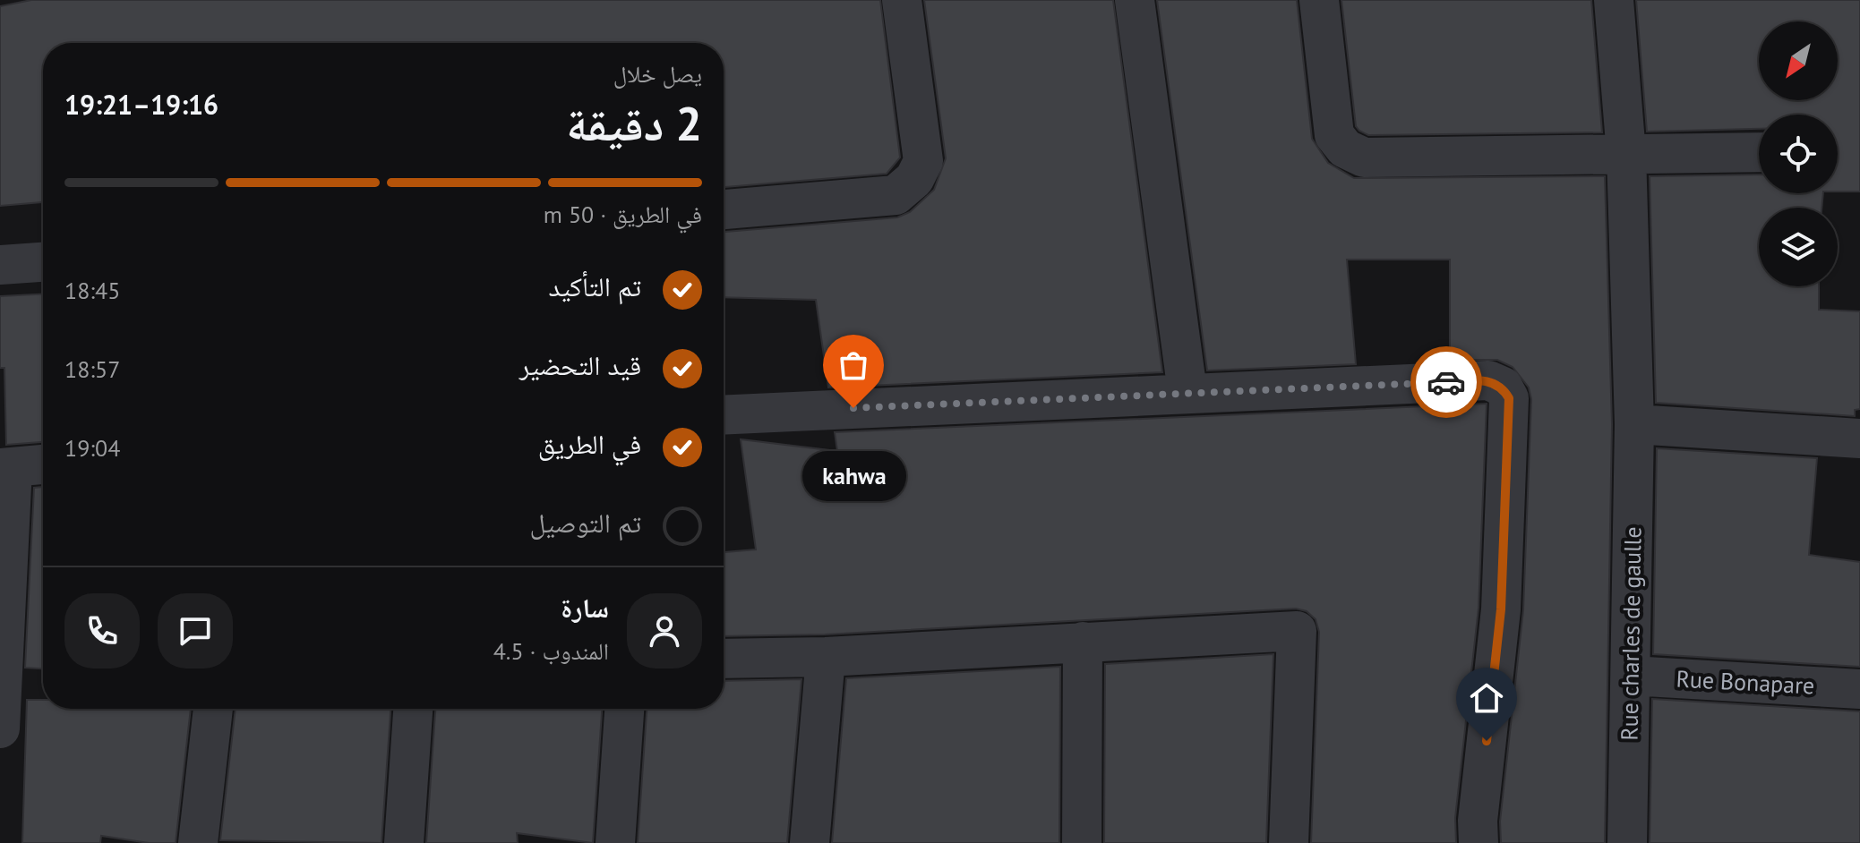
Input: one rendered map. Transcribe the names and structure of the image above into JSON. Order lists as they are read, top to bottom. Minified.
{"streets":{"street":["Rue charles de gaulle","Rue Bonapare"]},"crossings":[["Rue charles de gaulle","Rue Bonapare"]],"places":["kahwa"],"north":"bottom left","page":{"heading":["2 دقيقة","يصل خلال","19:16–19:21"],"panel":["سارة","المندوب · 4.5"],"bar":"في الطريق · 50 m","list":[["تم التأكيد","18:45"],["قيد التحضير","18:57"],["في الطريق","19:04"],"تم التوصيل"],"bubble":"kahwa"}}
